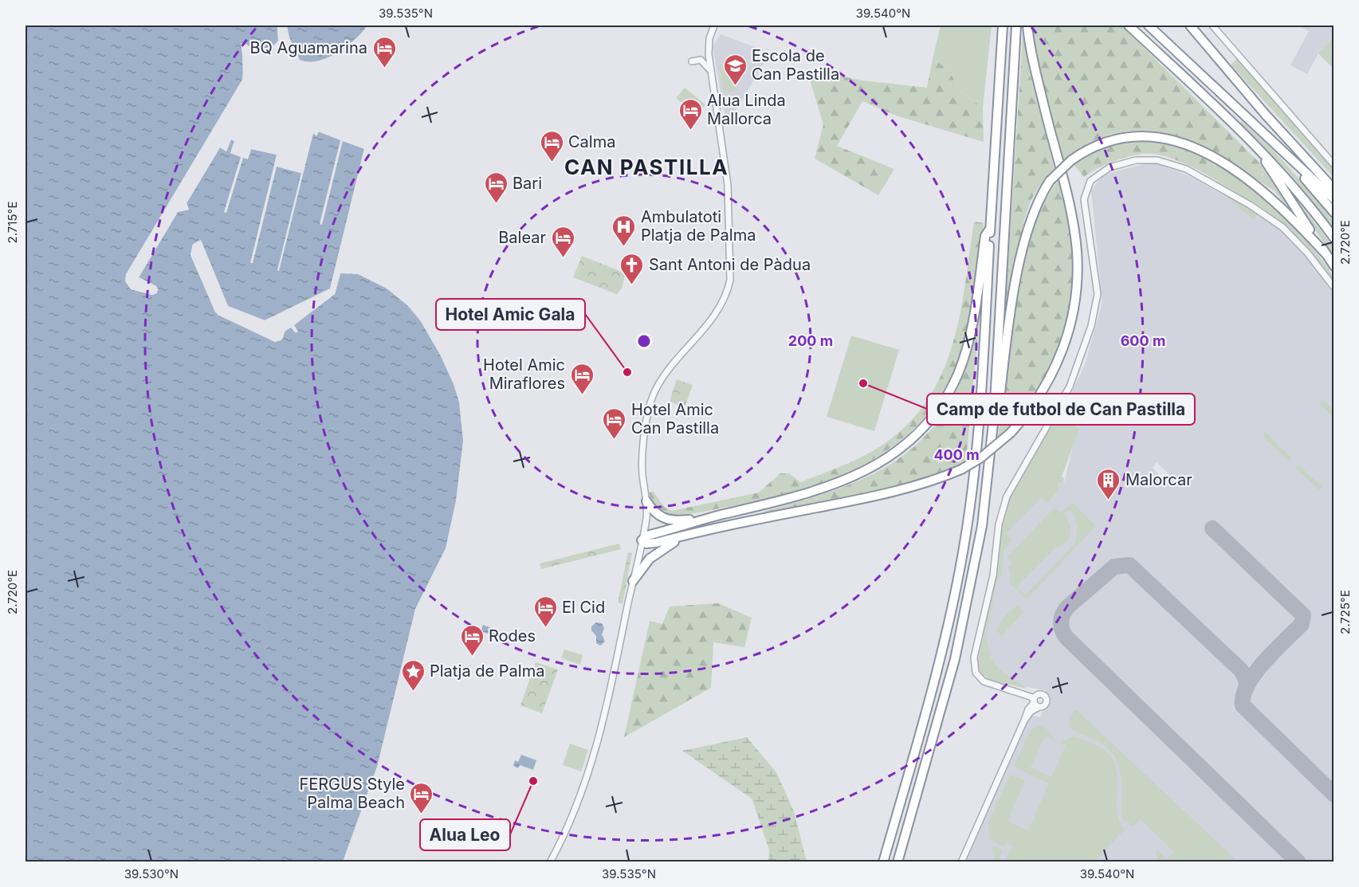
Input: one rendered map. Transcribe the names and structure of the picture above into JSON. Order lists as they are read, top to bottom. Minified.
{"districts":["CAN PASTILLA"],"places":{"hotel":["BQ Aguamarina","Alua Linda Mallorca","Calma","Bari","Balear","Hotel Amic Miraflores","Hotel Amic Can Pastilla","El Cid","Rodes","FERGUS Style Palma Beach"],"school or university":["Escola de Can Pastilla"],"hospital":["Ambulatoti Platja de Palma"],"church":["Sant Antoni de Pàdua"],"other":["Hotel Amic Gala","Camp de futbol de Can Pastilla","Alua Leo"],"building":["Malorcar"],"place":["Platja de Palma"]},"coordinates":["39.535°N","39.540°N","2.715°E","2.720°E","2.725°E","39.530°N"],"rings":["200 m","600 m","400 m"]}
